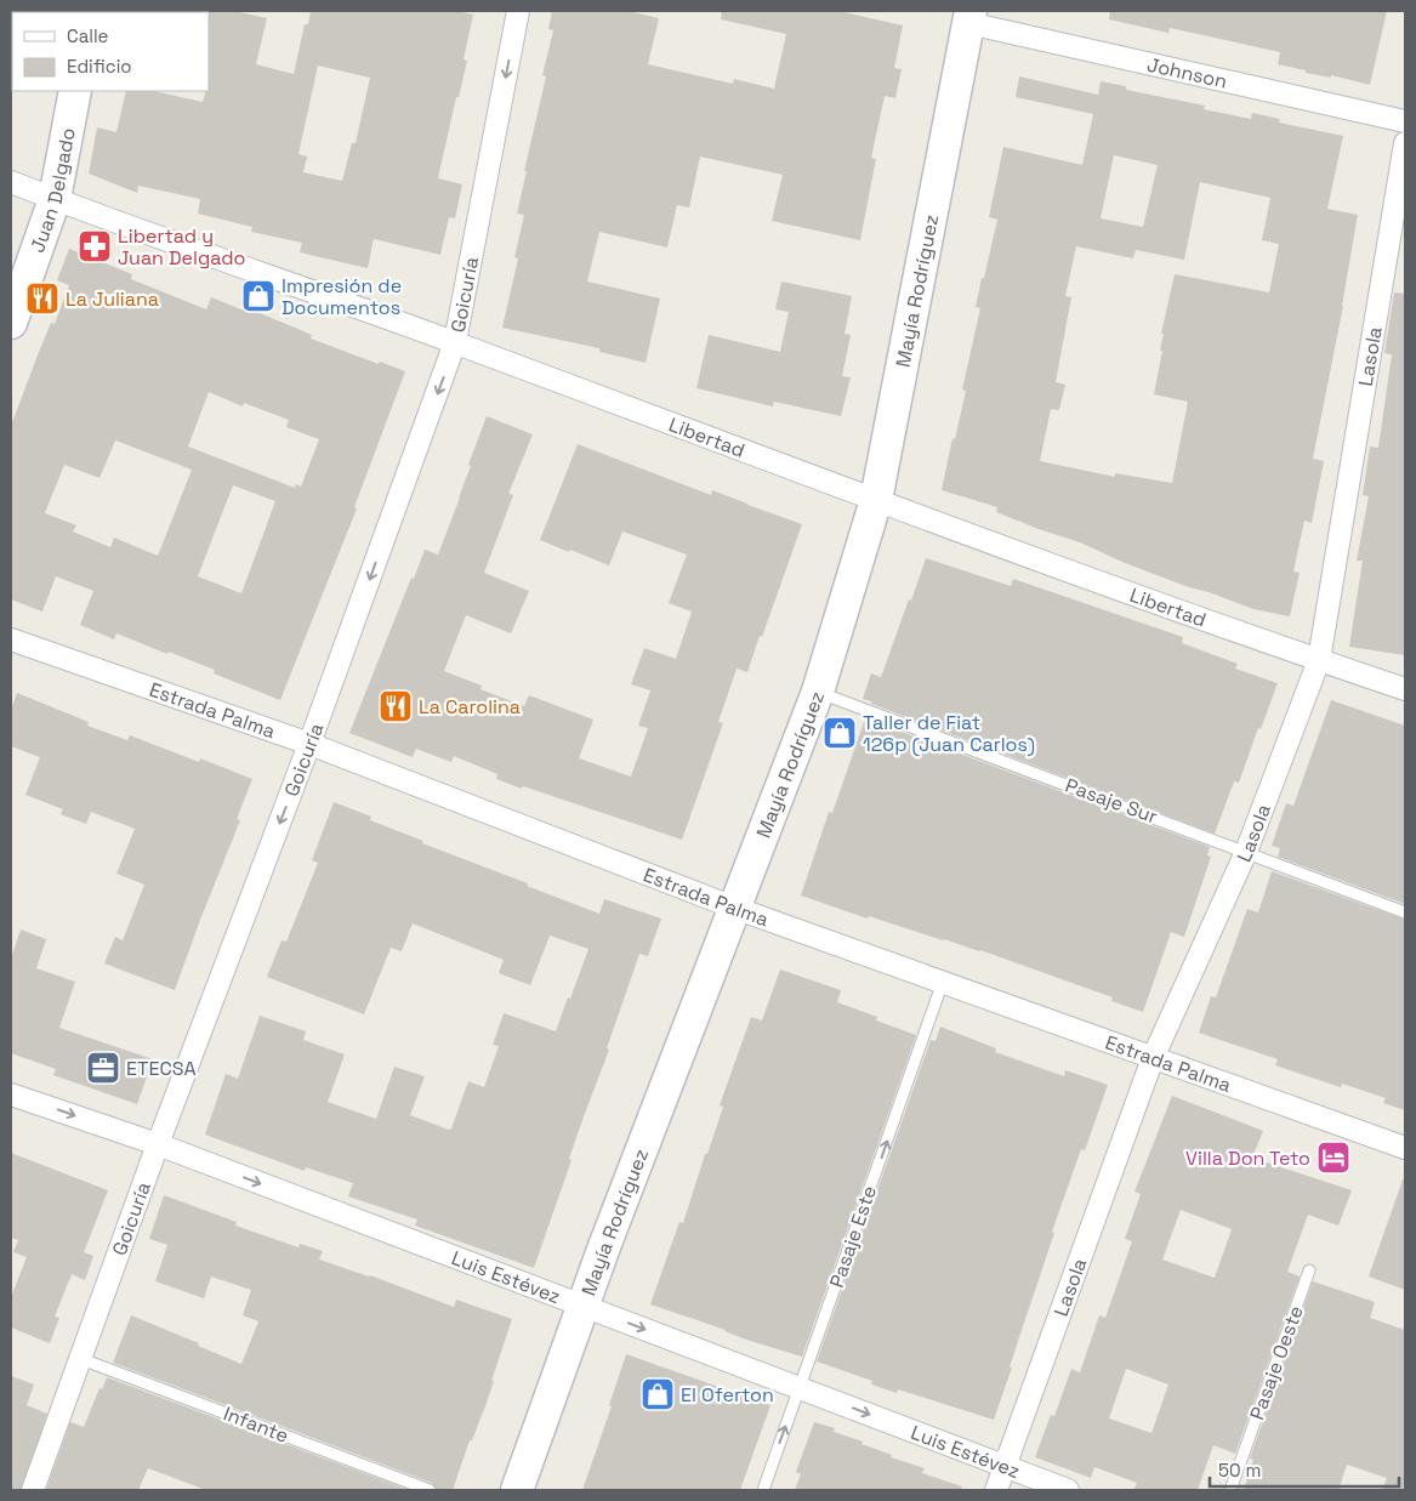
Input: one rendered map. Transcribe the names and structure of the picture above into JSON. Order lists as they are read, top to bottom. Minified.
{"streets":{"main road":["Juan Delgado","Mayía Rodríguez"],"street":["Johnson","Goicuría","Lasola","Libertad","Estrada Palma","Luis Estévez"],"lane":["Pasaje Sur","Pasaje Este","Pasaje Oeste","Infante"]},"crossings":[["Johnson","Mayía Rodríguez"],["Juan Delgado","Libertad"],["Mayía Rodríguez","Libertad"],["Mayía Rodríguez","Estrada Palma"],["Mayía Rodríguez","Pasaje Sur"],["Mayía Rodríguez","Luis Estévez"],["Goicuría","Libertad"],["Goicuría","Estrada Palma"],["Goicuría","Luis Estévez"],["Goicuría","Infante"],["Lasola","Libertad"],["Lasola","Estrada Palma"],["Lasola","Pasaje Sur"],["Lasola","Luis Estévez"],["Estrada Palma","Pasaje Este"],["Pasaje Este","Luis Estévez"]],"one_way":["Goicuría","Pasaje Este","Luis Estévez"],"places":{"pharmacy":["Libertad y Juan Delgado"],"shop":["Impresión de Documentos","Taller de Fiat 126p (Juan Carlos)","El Oferton"],"restaurant":["La Juliana","La Carolina"],"office":["ETECSA"],"hotel":["Villa Don Teto"]},"legend":["Calle","Edificio"],"scale_bar":"50 m"}
